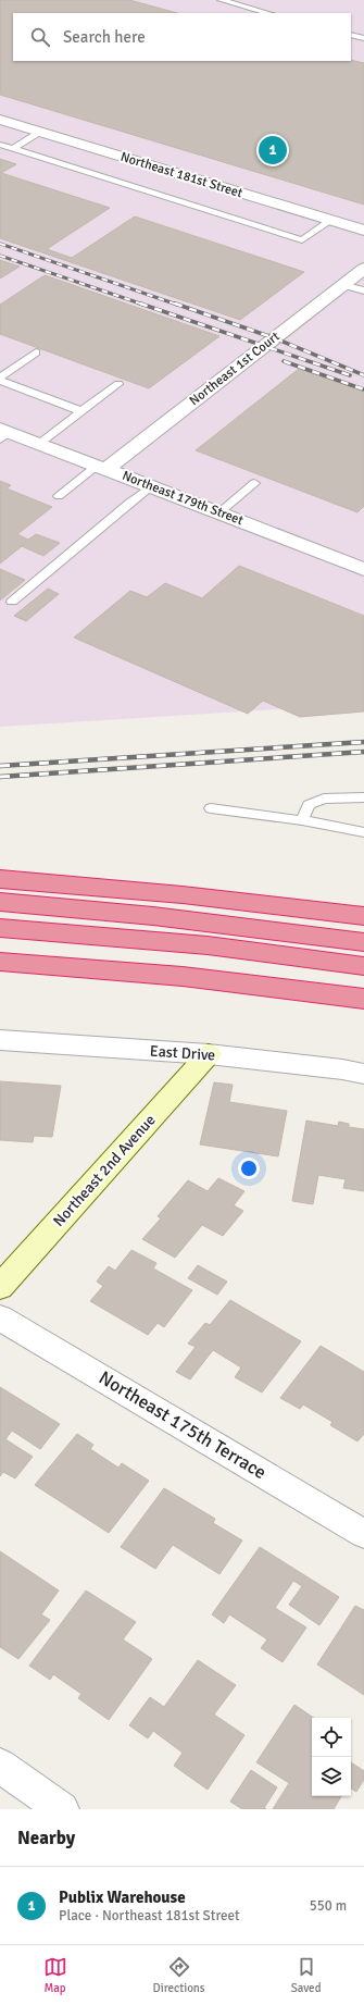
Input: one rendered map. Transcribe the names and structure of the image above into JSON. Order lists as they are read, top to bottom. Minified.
{"streets":{"street":["Northeast 181st Street","Northeast 1st Court","Northeast 179th Street","East Drive","Northeast 2nd Avenue","Northeast 175th Terrace"]},"crossings":[["Northeast 1st Court","Northeast 179th Street"],["East Drive","Northeast 2nd Avenue"]],"page":{"search":"Search here","pins":"1","heading":"Nearby","list":[{"mark":"1","name":"Publix Warehouse","note":"Place · Northeast 181st Street","value":"550 m"}],"nav":["Map","Directions","Saved"]}}
